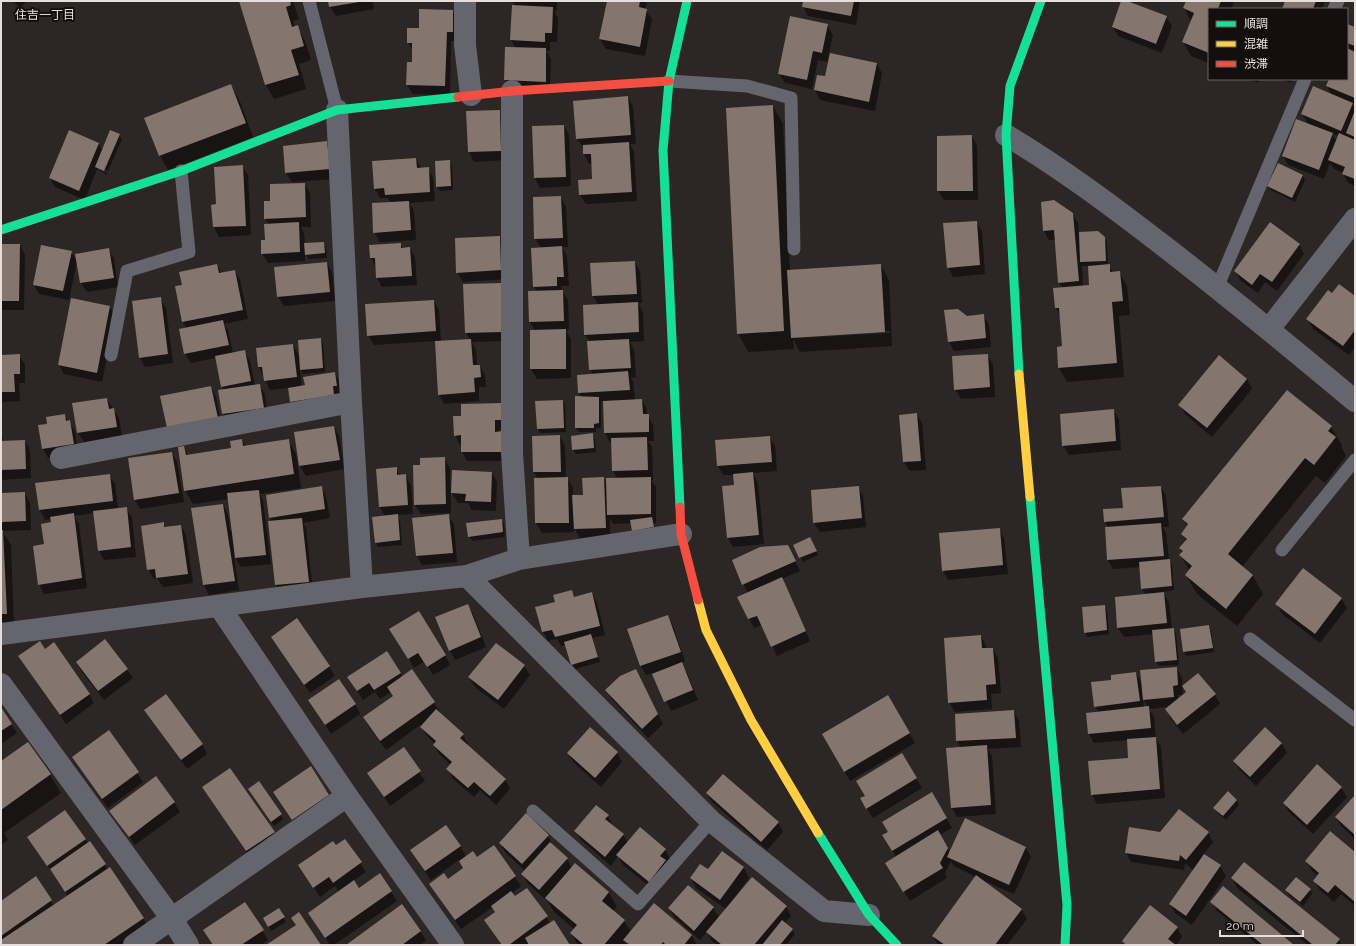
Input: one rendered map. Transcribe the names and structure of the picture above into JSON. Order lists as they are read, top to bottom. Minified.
{"districts":["住吉一丁目"],"legend":["順調","混雑","渋滞"],"scale_bar":"20 m"}
